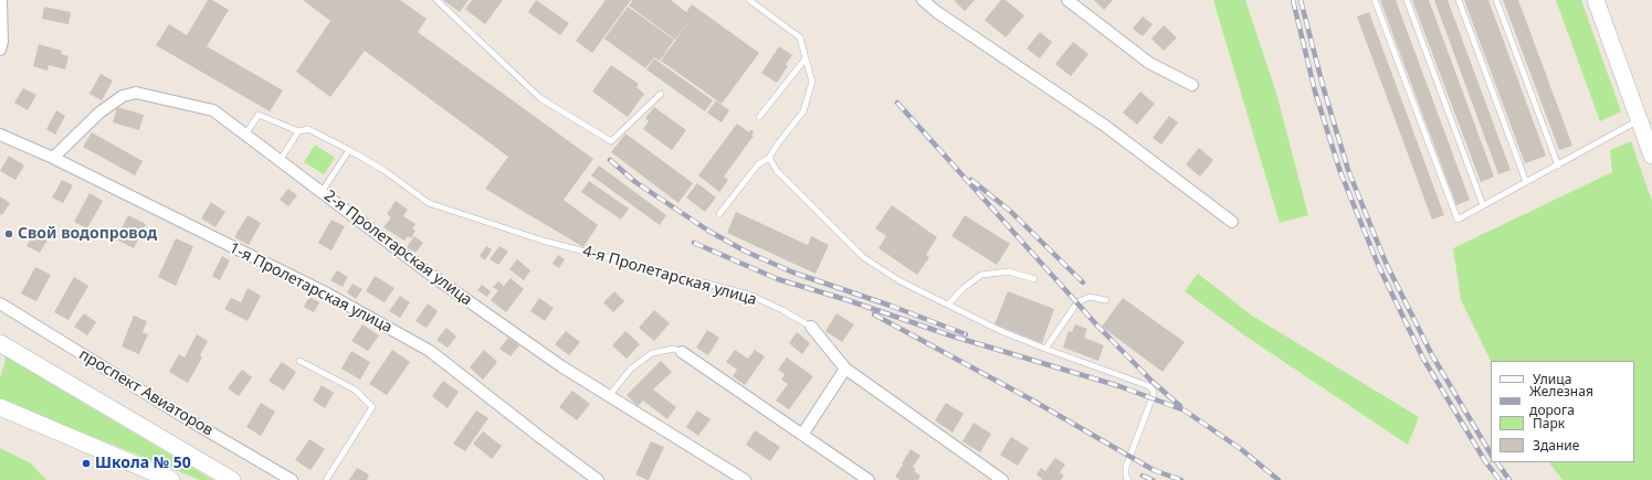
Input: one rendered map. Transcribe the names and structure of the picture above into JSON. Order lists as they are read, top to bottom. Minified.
{"streets":{"main road":["проспект Авиаторов"],"street":["2-я Пролетарская улица","4-я Пролетарская улица","1-я Пролетарская улица"]},"crossings":[["2-я Пролетарская улица","4-я Пролетарская улица"],["2-я Пролетарская улица","1-я Пролетарская улица"]],"places":["Свой водопровод","Школа № 50"],"legend":["Улица","Железная дорога","Парк","Здание"]}
